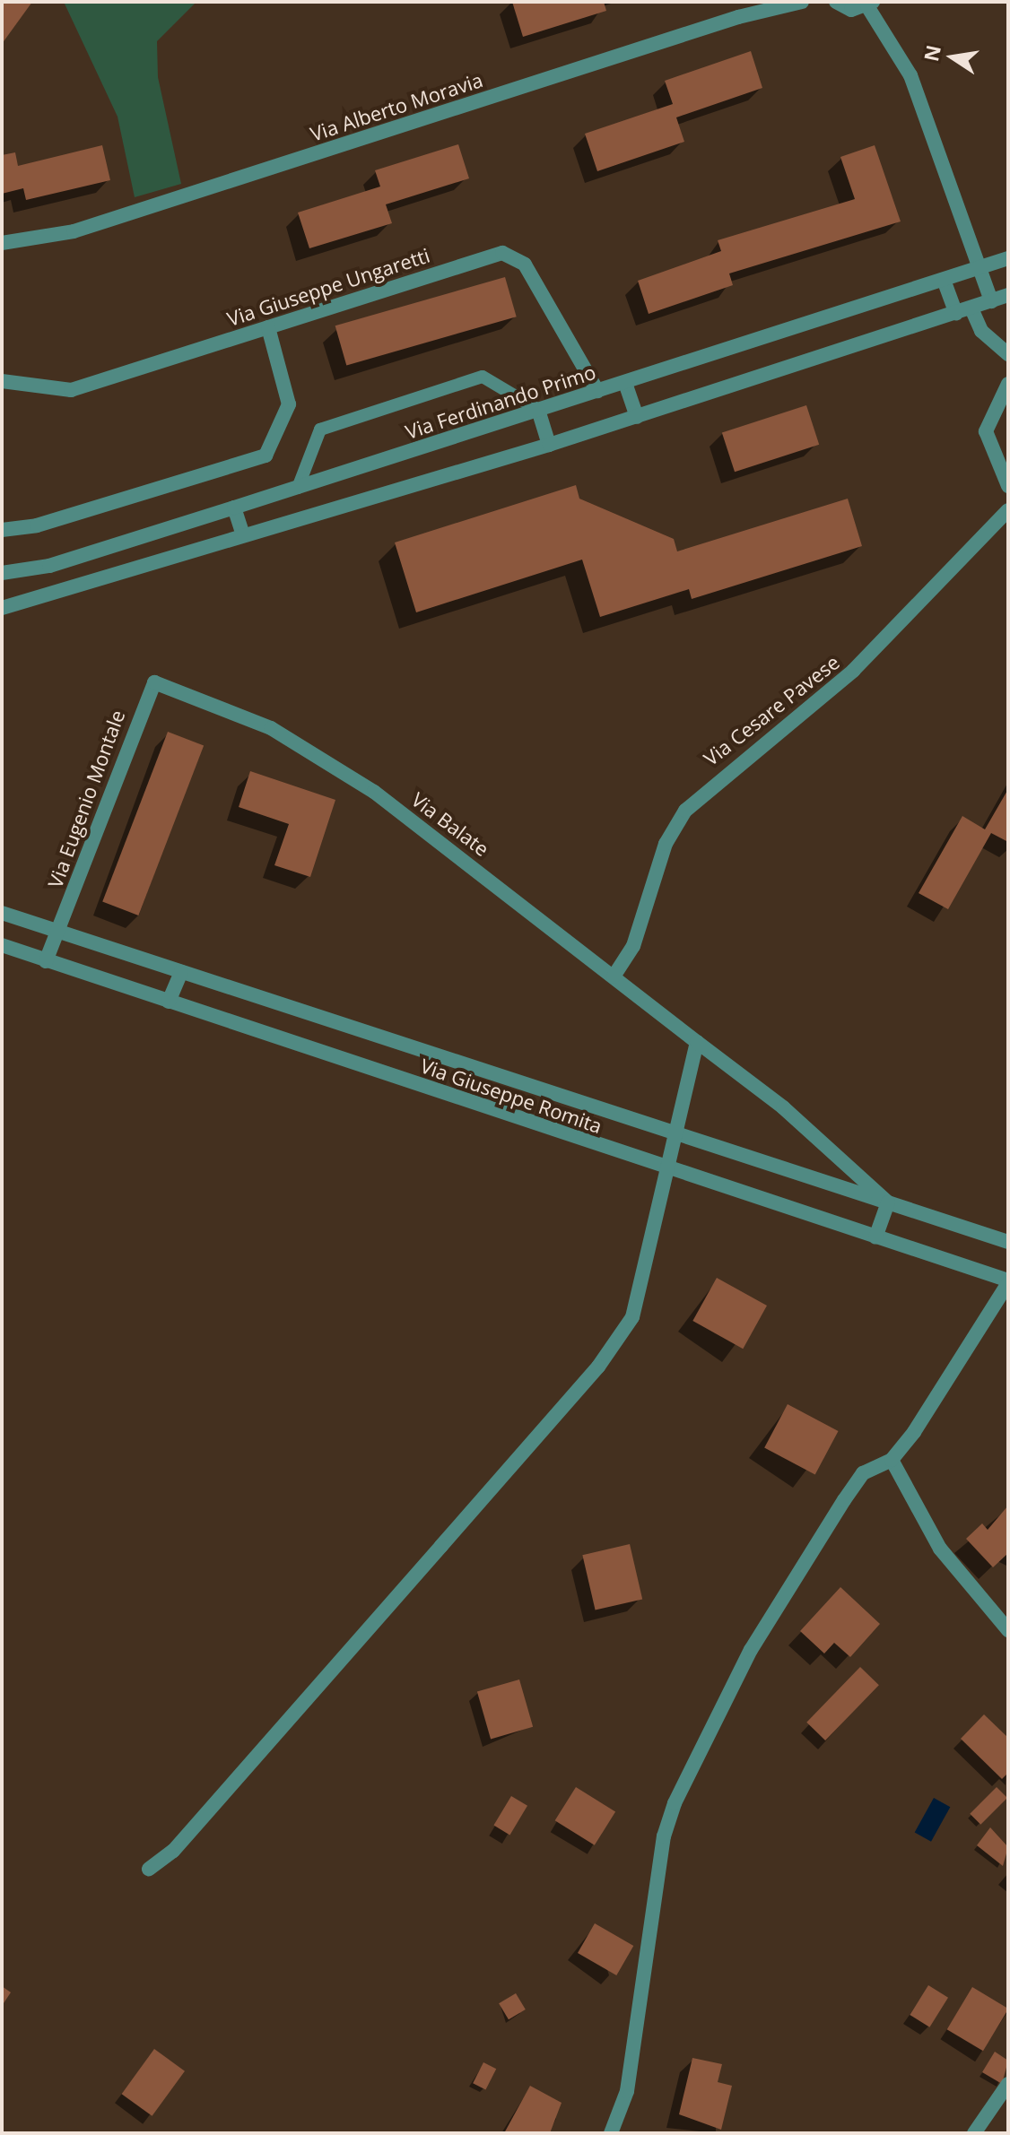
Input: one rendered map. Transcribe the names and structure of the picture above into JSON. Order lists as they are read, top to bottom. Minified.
{"streets":{"street":["Via Alberto Moravia","Via Giuseppe Ungaretti","Via Ferdinando Primo","Via Cesare Pavese","Via Eugenio Montale","Via Balate","Via Giuseppe Romita"]},"crossings":[["Via Giuseppe Ungaretti","Via Ferdinando Primo"],["Via Cesare Pavese","Via Balate"],["Via Eugenio Montale","Via Balate"],["Via Eugenio Montale","Via Giuseppe Romita"],["Via Balate","Via Giuseppe Romita"]],"north":"left"}
